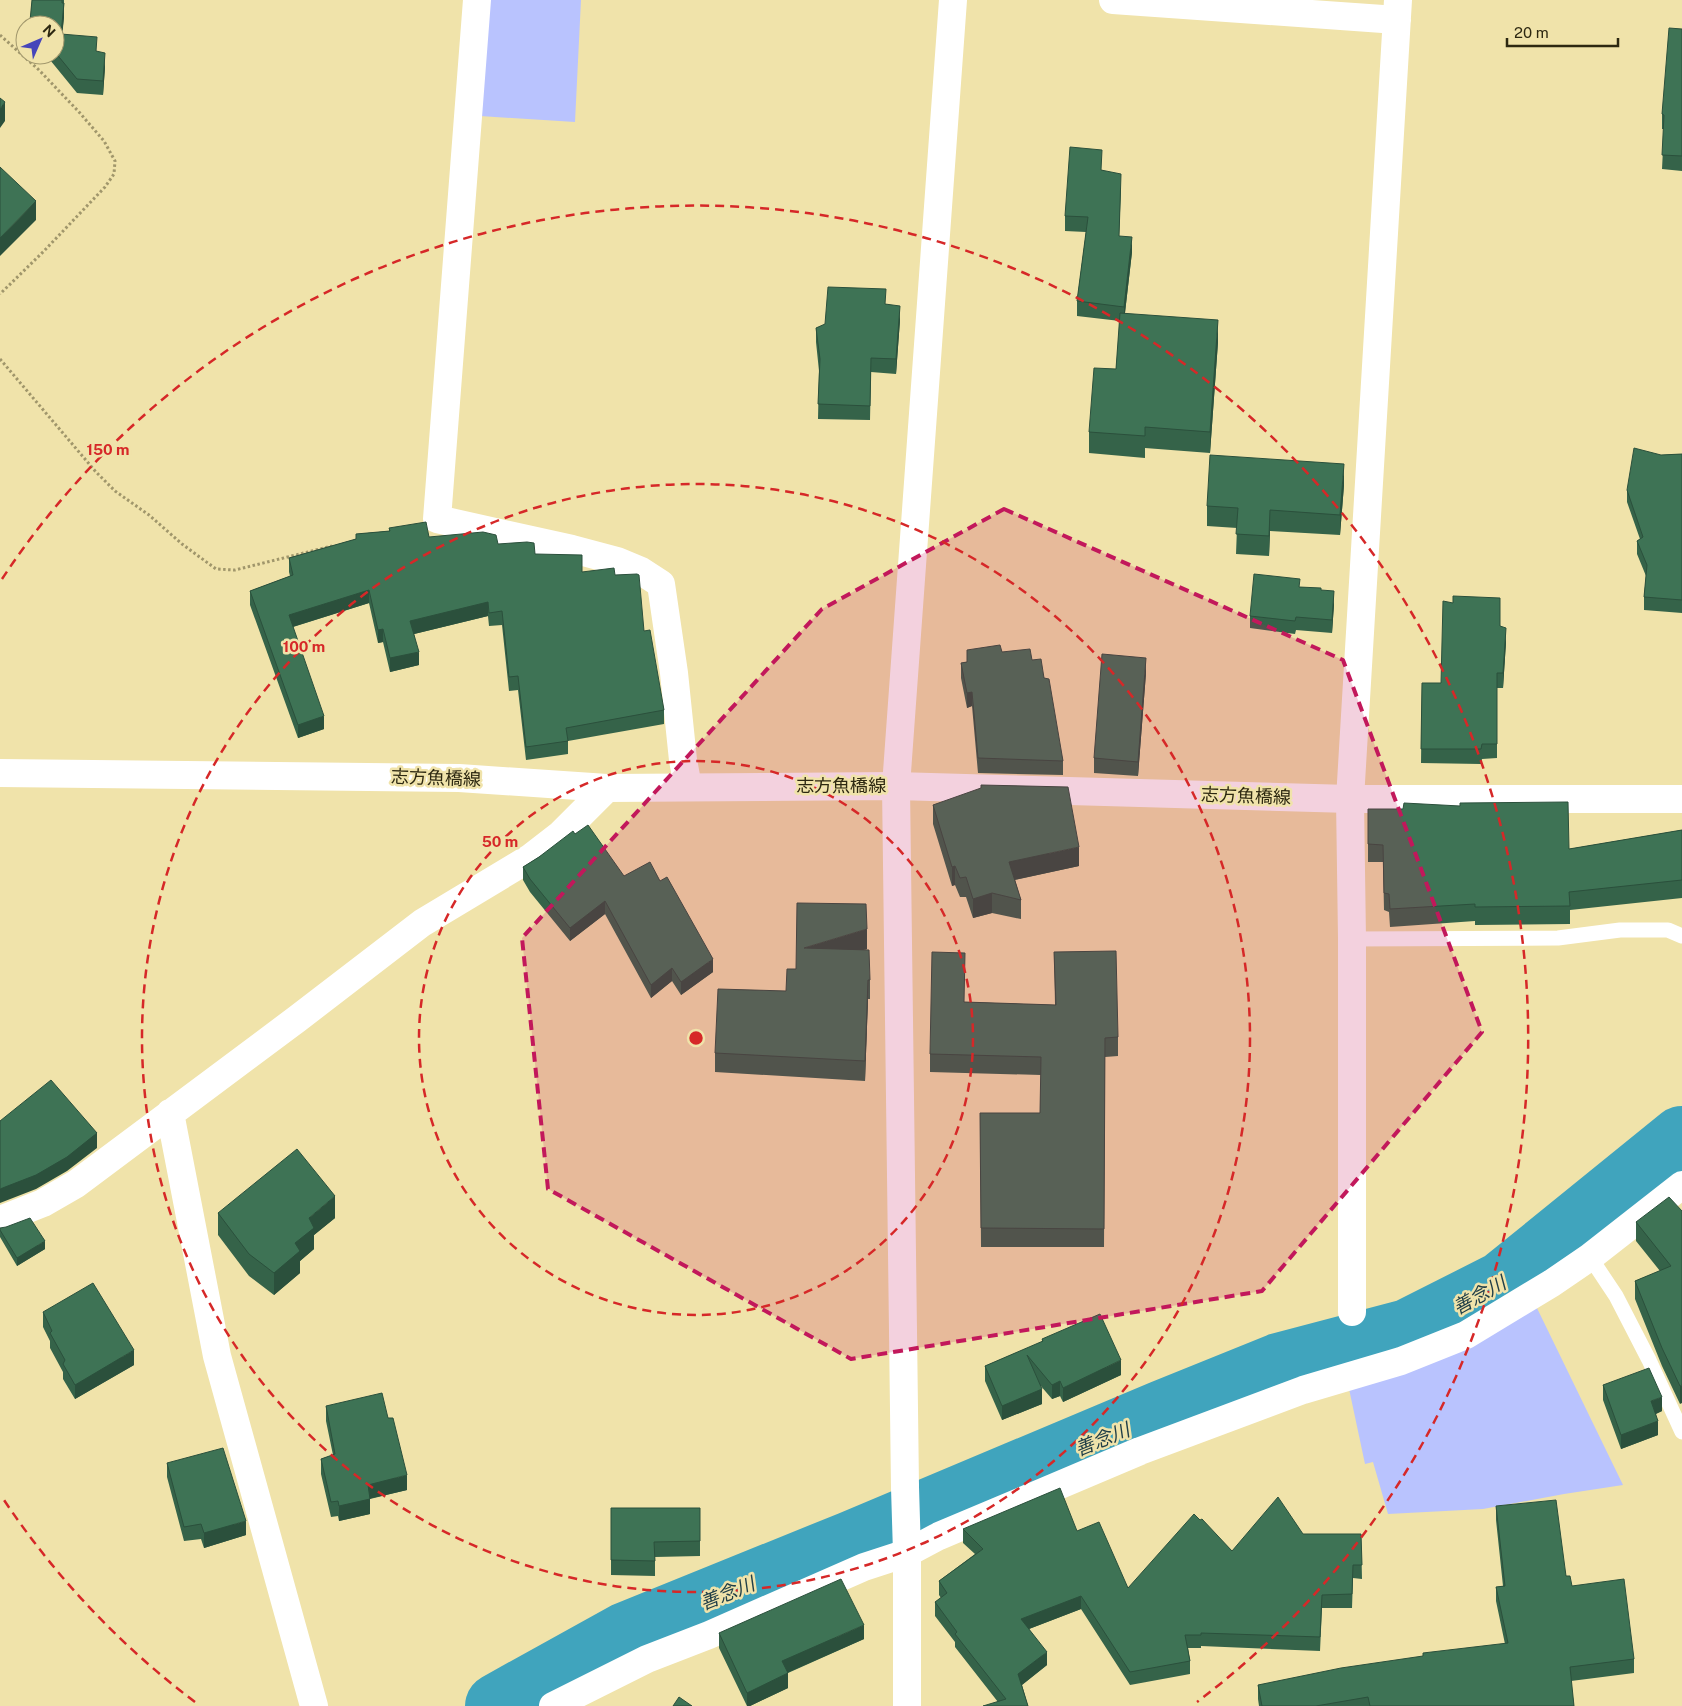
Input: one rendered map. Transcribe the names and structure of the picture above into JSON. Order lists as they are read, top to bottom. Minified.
{"streets":{"street":["志方魚橋線"]},"water":["善念川"],"scale_bar":"20 m","north":"top right","rings":["150 m","100 m","50 m"]}
